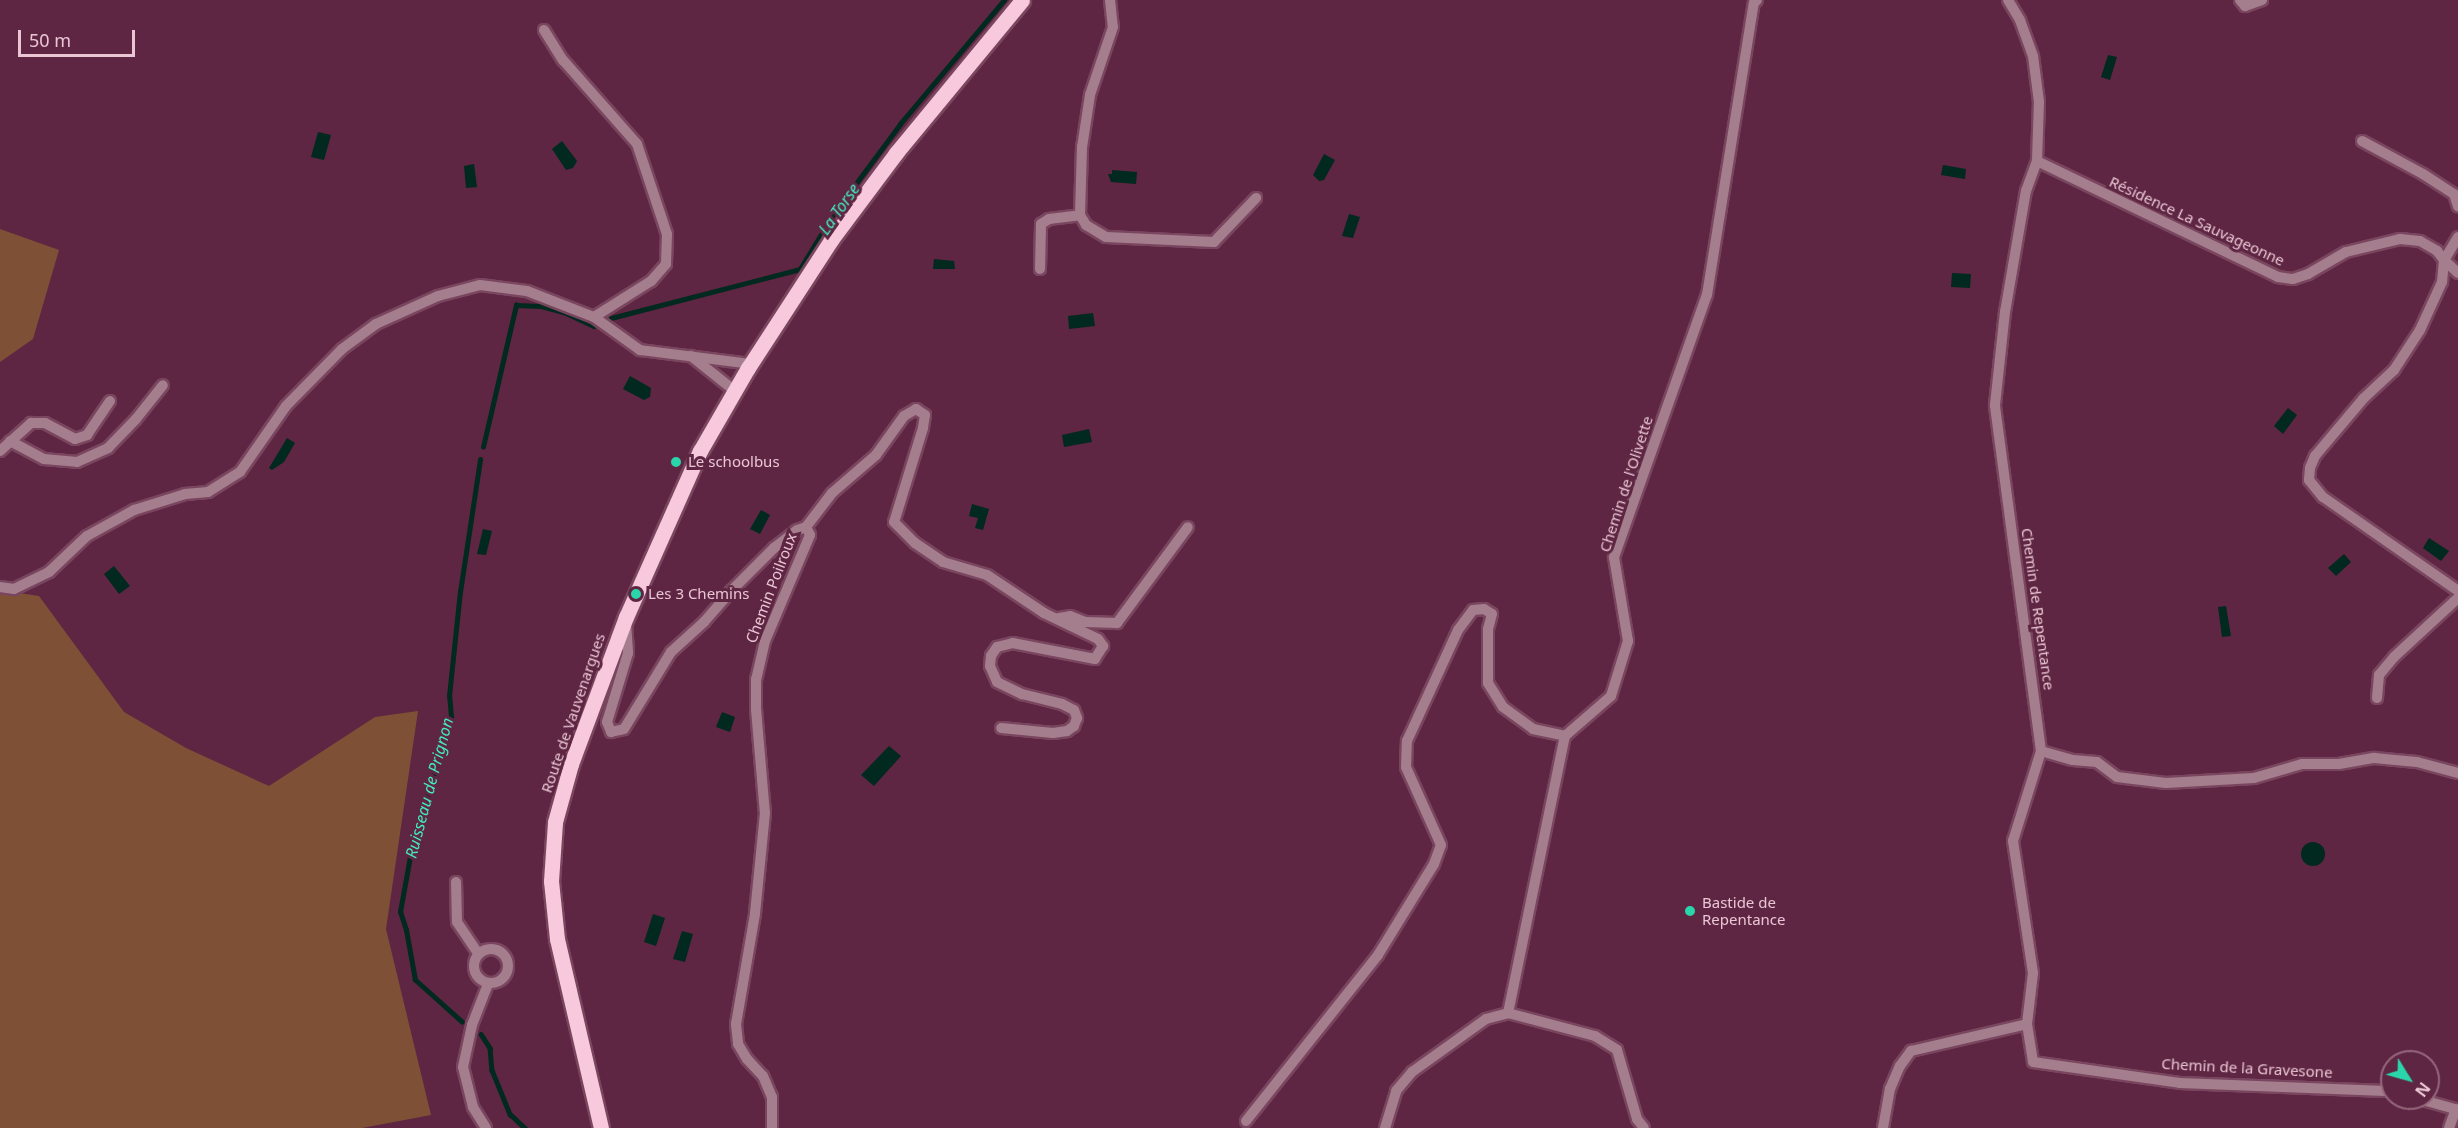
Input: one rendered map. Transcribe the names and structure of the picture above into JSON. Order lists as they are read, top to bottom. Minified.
{"streets":{"main road":["Route de Vauvenargues"],"street":["Résidence La Sauvageonne","Chemin de l'Olivette","Chemin Poilroux","Chemin de Repentance","Chemin de la Gravesone"]},"crossings":[["Résidence La Sauvageonne","Chemin de Repentance"],["Chemin Poilroux","Route de Vauvenargues"],["Chemin de Repentance","Chemin de la Gravesone"]],"water":["La Torse","Ruisseau de Prignon"],"places":["Le schoolbus","Les 3 Chemins","Bastide de Repentance"],"scale_bar":"50 m","north":"bottom right"}
